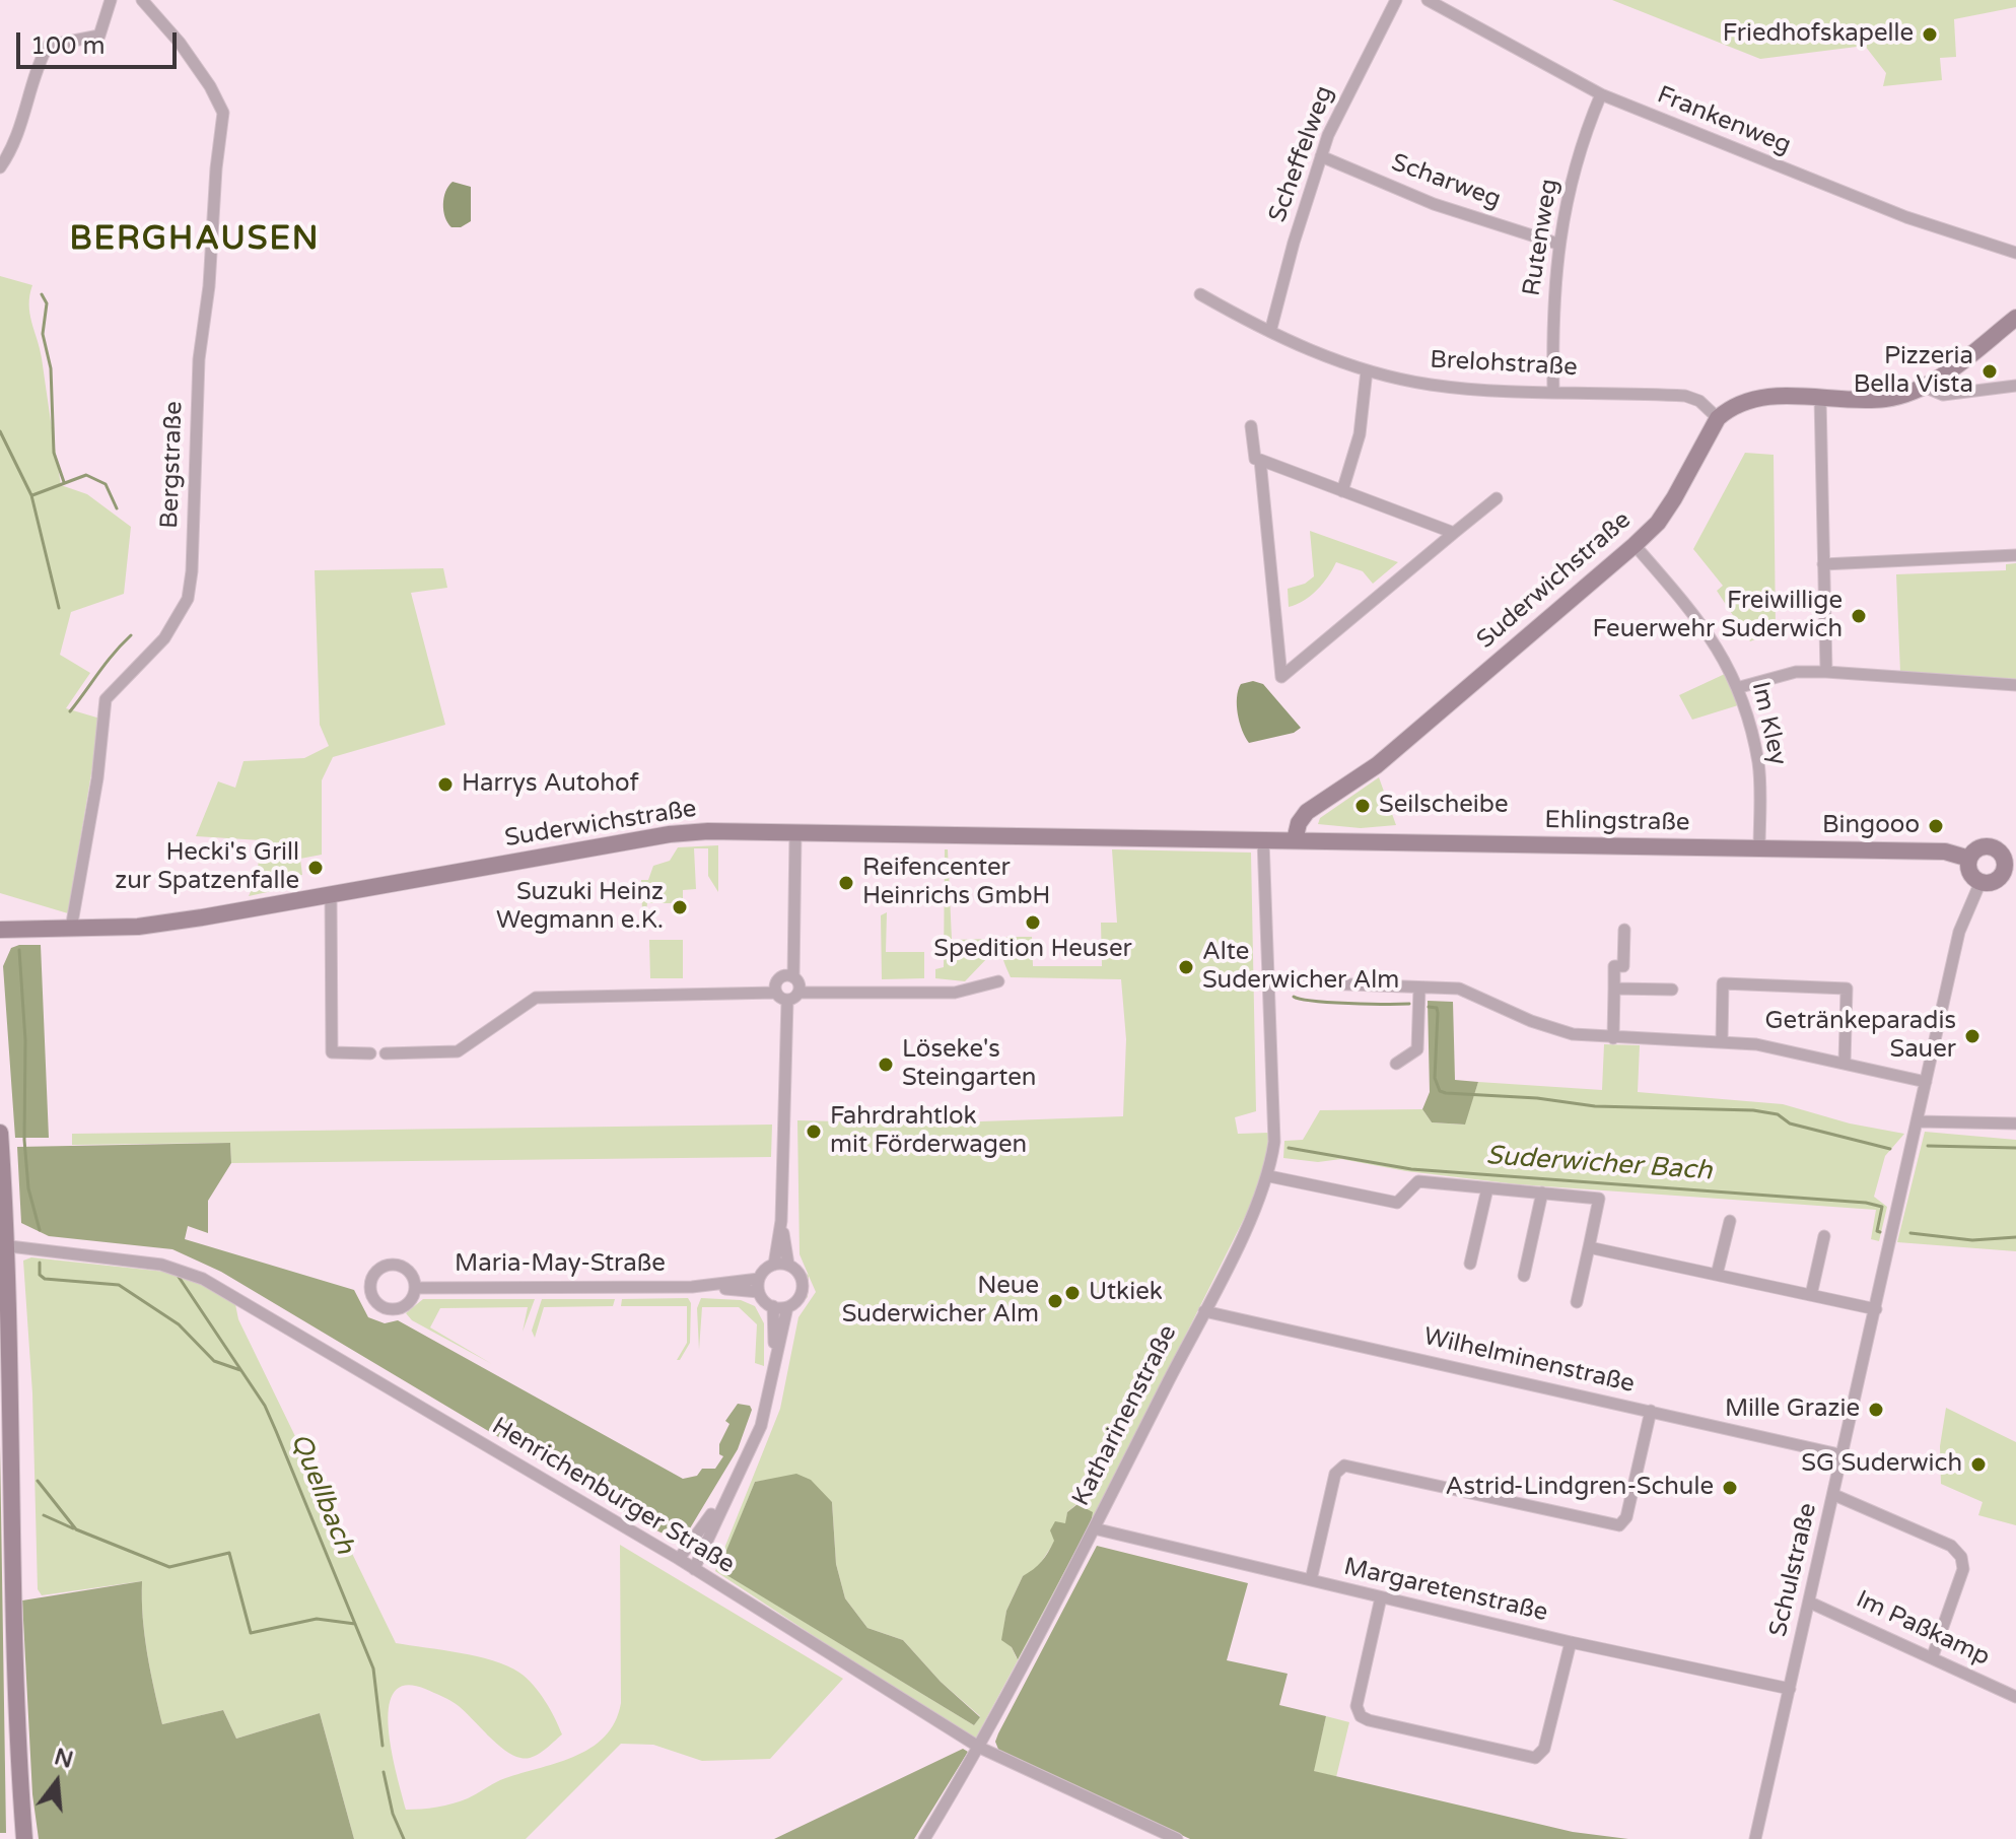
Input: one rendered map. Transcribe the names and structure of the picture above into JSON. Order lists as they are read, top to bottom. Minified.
{"streets":{"main road":["Suderwichstraße","Ehlingstraße"],"street":["Frankenweg","Scheffelweg","Scharweg","Rutenweg","Brelohstraße","Bergstraße","Im Kley","Maria-May-Straße","Wilhelminenstraße","Katharinenstraße","Henrichenburger Straße","Schulstraße","Margaretenstraße","Im Paßkamp"]},"crossings":[["Frankenweg","Rutenweg"],["Scheffelweg","Scharweg"],["Scheffelweg","Brelohstraße"],["Scharweg","Rutenweg"],["Rutenweg","Brelohstraße"],["Brelohstraße","Suderwichstraße"],["Bergstraße","Suderwichstraße"],["Suderwichstraße","Im Kley"],["Suderwichstraße","Ehlingstraße"],["Suderwichstraße","Katharinenstraße"],["Im Kley","Ehlingstraße"],["Ehlingstraße","Katharinenstraße"],["Ehlingstraße","Schulstraße"],["Wilhelminenstraße","Katharinenstraße"],["Wilhelminenstraße","Schulstraße"],["Katharinenstraße","Henrichenburger Straße"],["Katharinenstraße","Margaretenstraße"],["Schulstraße","Margaretenstraße"],["Schulstraße","Im Paßkamp"]],"districts":["BERGHAUSEN"],"water":["Suderwicher Bach","Quellbach"],"places":["Friedhofskapelle","Pizzeria Bella Vista","Freiwillige Feuerwehr Suderwich","Harrys Autohof","Seilscheibe","Bingooo","Hecki's Grill zur Spatzenfalle","Reifencenter Heinrichs GmbH","Suzuki Heinz Wegmann e.K.","Spedition Heuser","Alte Suderwicher Alm","Getränkeparadis Sauer","Löseke's Steingarten","Fahrdrahtlok mit Förderwagen","Utkiek","Neue Suderwicher Alm","Mille Grazie","SG Suderwich","Astrid-Lindgren-Schule"],"scale_bar":"100 m","north":"top"}
